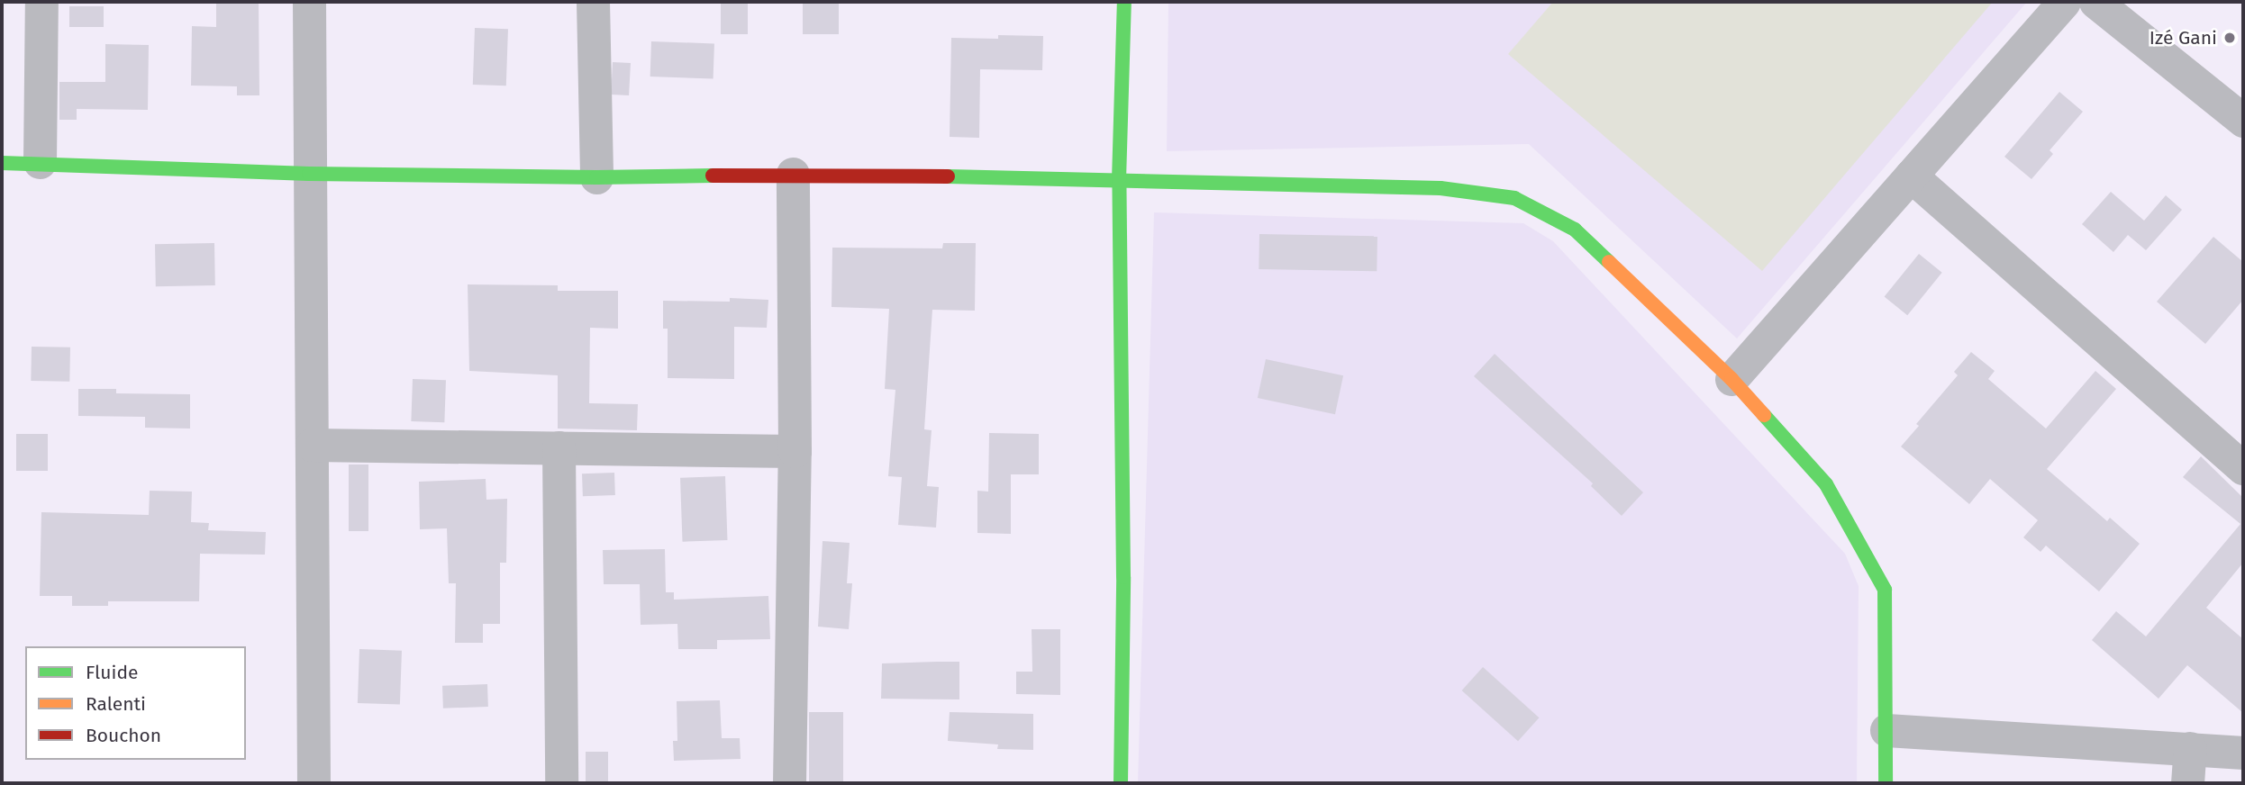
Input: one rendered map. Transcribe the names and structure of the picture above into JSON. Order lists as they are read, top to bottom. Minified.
{"places":["Izé Gani"],"legend":["Fluide","Ralenti","Bouchon"]}
